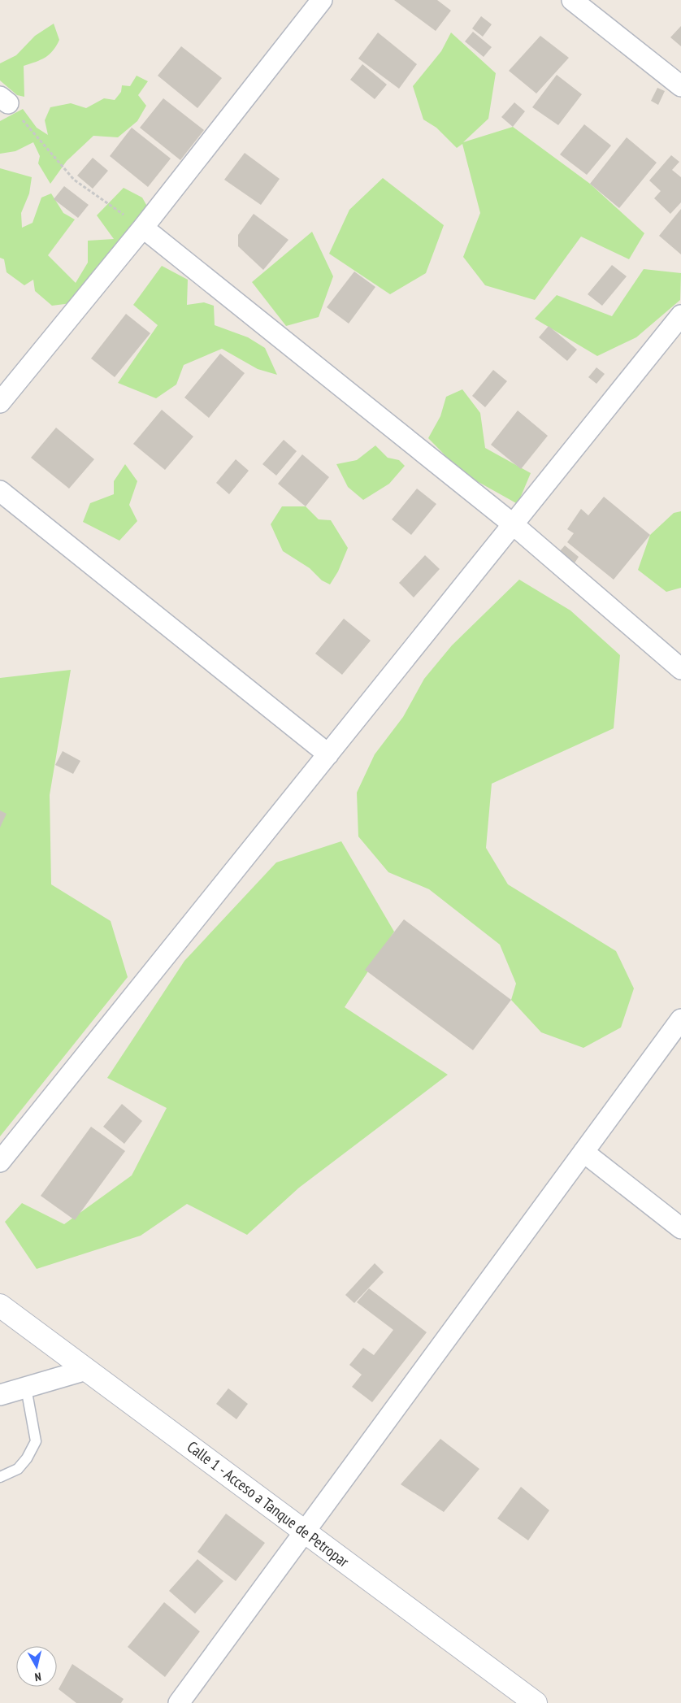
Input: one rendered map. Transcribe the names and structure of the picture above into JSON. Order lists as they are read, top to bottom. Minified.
{"streets":{"street":["Calle 1 - Acceso a Tanque de Petropar"]},"north":"bottom"}
